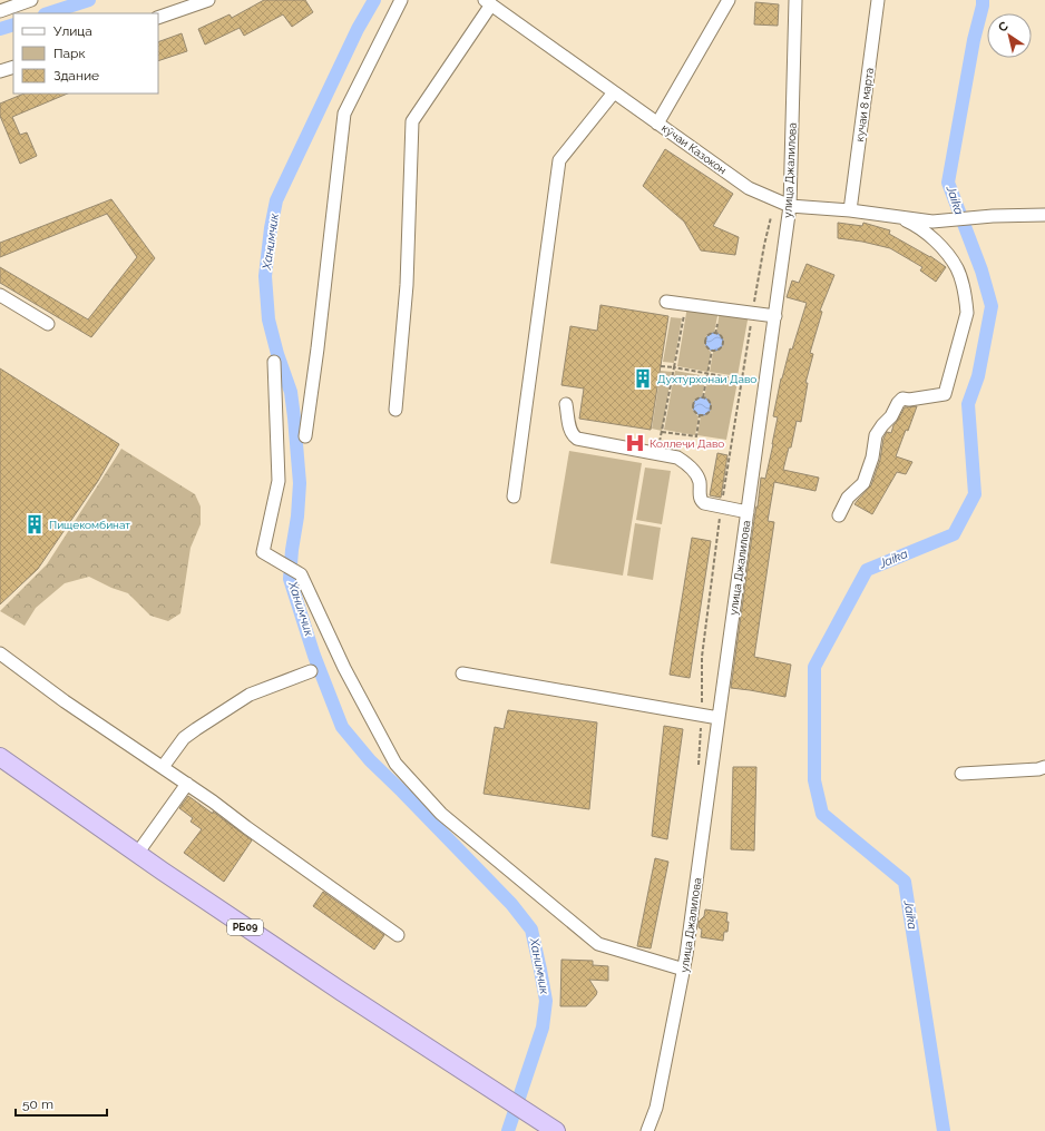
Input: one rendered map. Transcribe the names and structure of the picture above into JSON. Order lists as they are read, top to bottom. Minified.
{"streets":{"highway":["РБ09"],"street":["кучаи 8 марта","кӯчаи Казокон","улица Джалилова"]},"crossings":[["кучаи 8 марта","кӯчаи Казокон"],["кӯчаи Казокон","улица Джалилова"]],"water":["Jaika","Ханимчик"],"places":{"building":["Духтурхонаи Даво","Пищекомбинат"],"hospital":["Коллеҷи Даво"]},"legend":["Улица","Парк","Здание"],"scale_bar":"50 m","north":"top left"}
